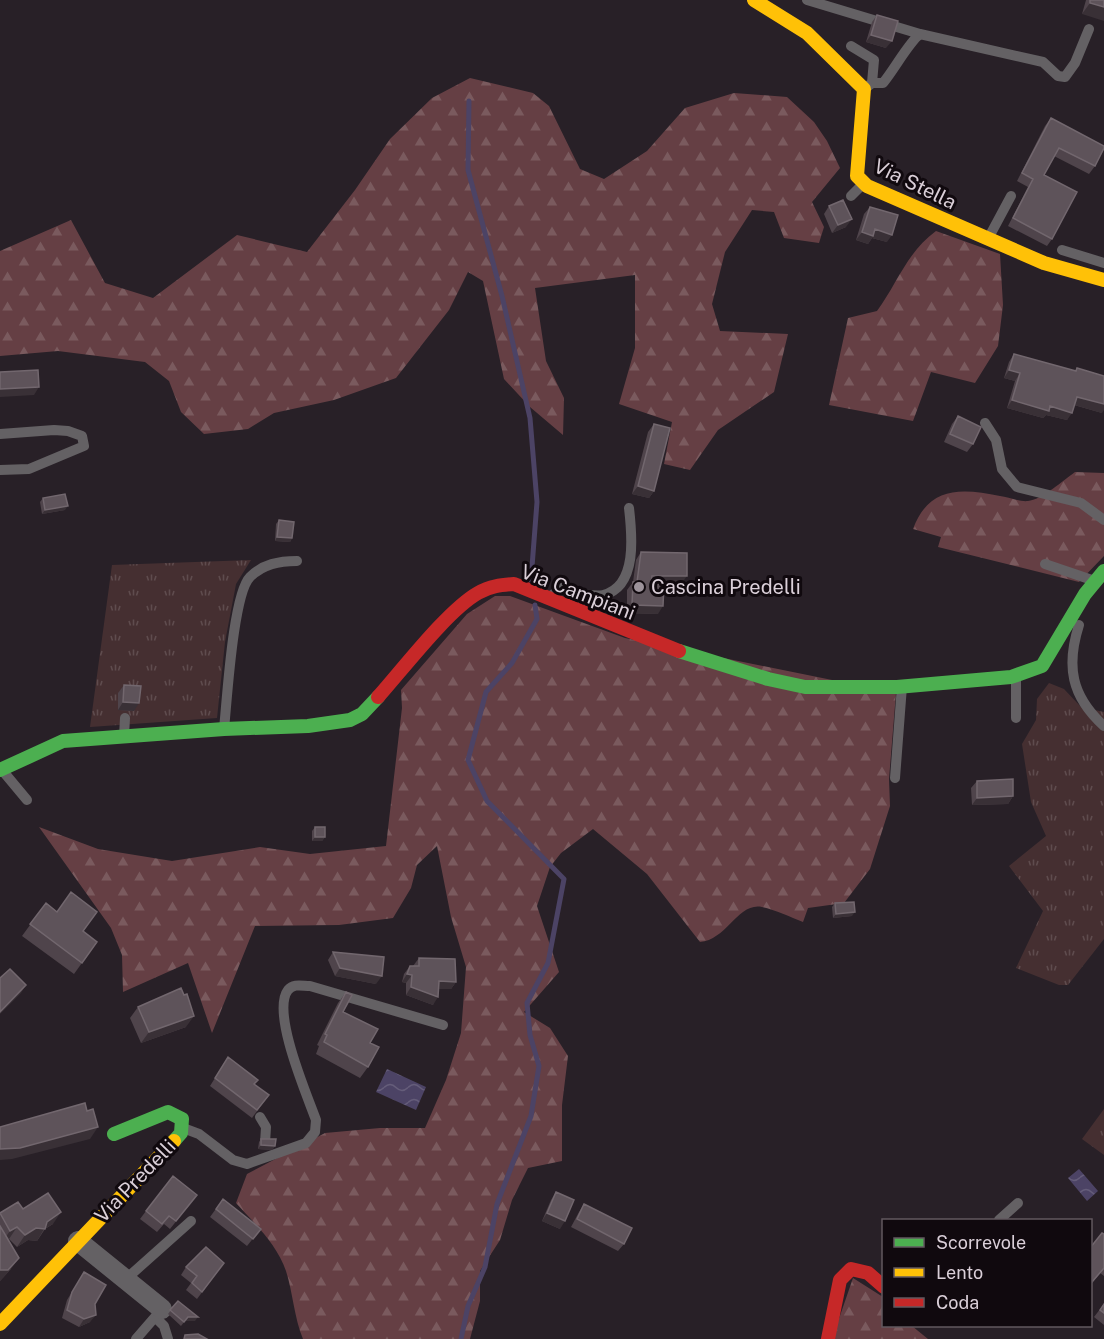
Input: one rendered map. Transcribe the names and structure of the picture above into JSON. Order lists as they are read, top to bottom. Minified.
{"streets":{"street":["Via Stella","Via Campiani","Via Predelli"]},"places":["Cascina Predelli"],"legend":["Scorrevole","Lento","Coda"]}
